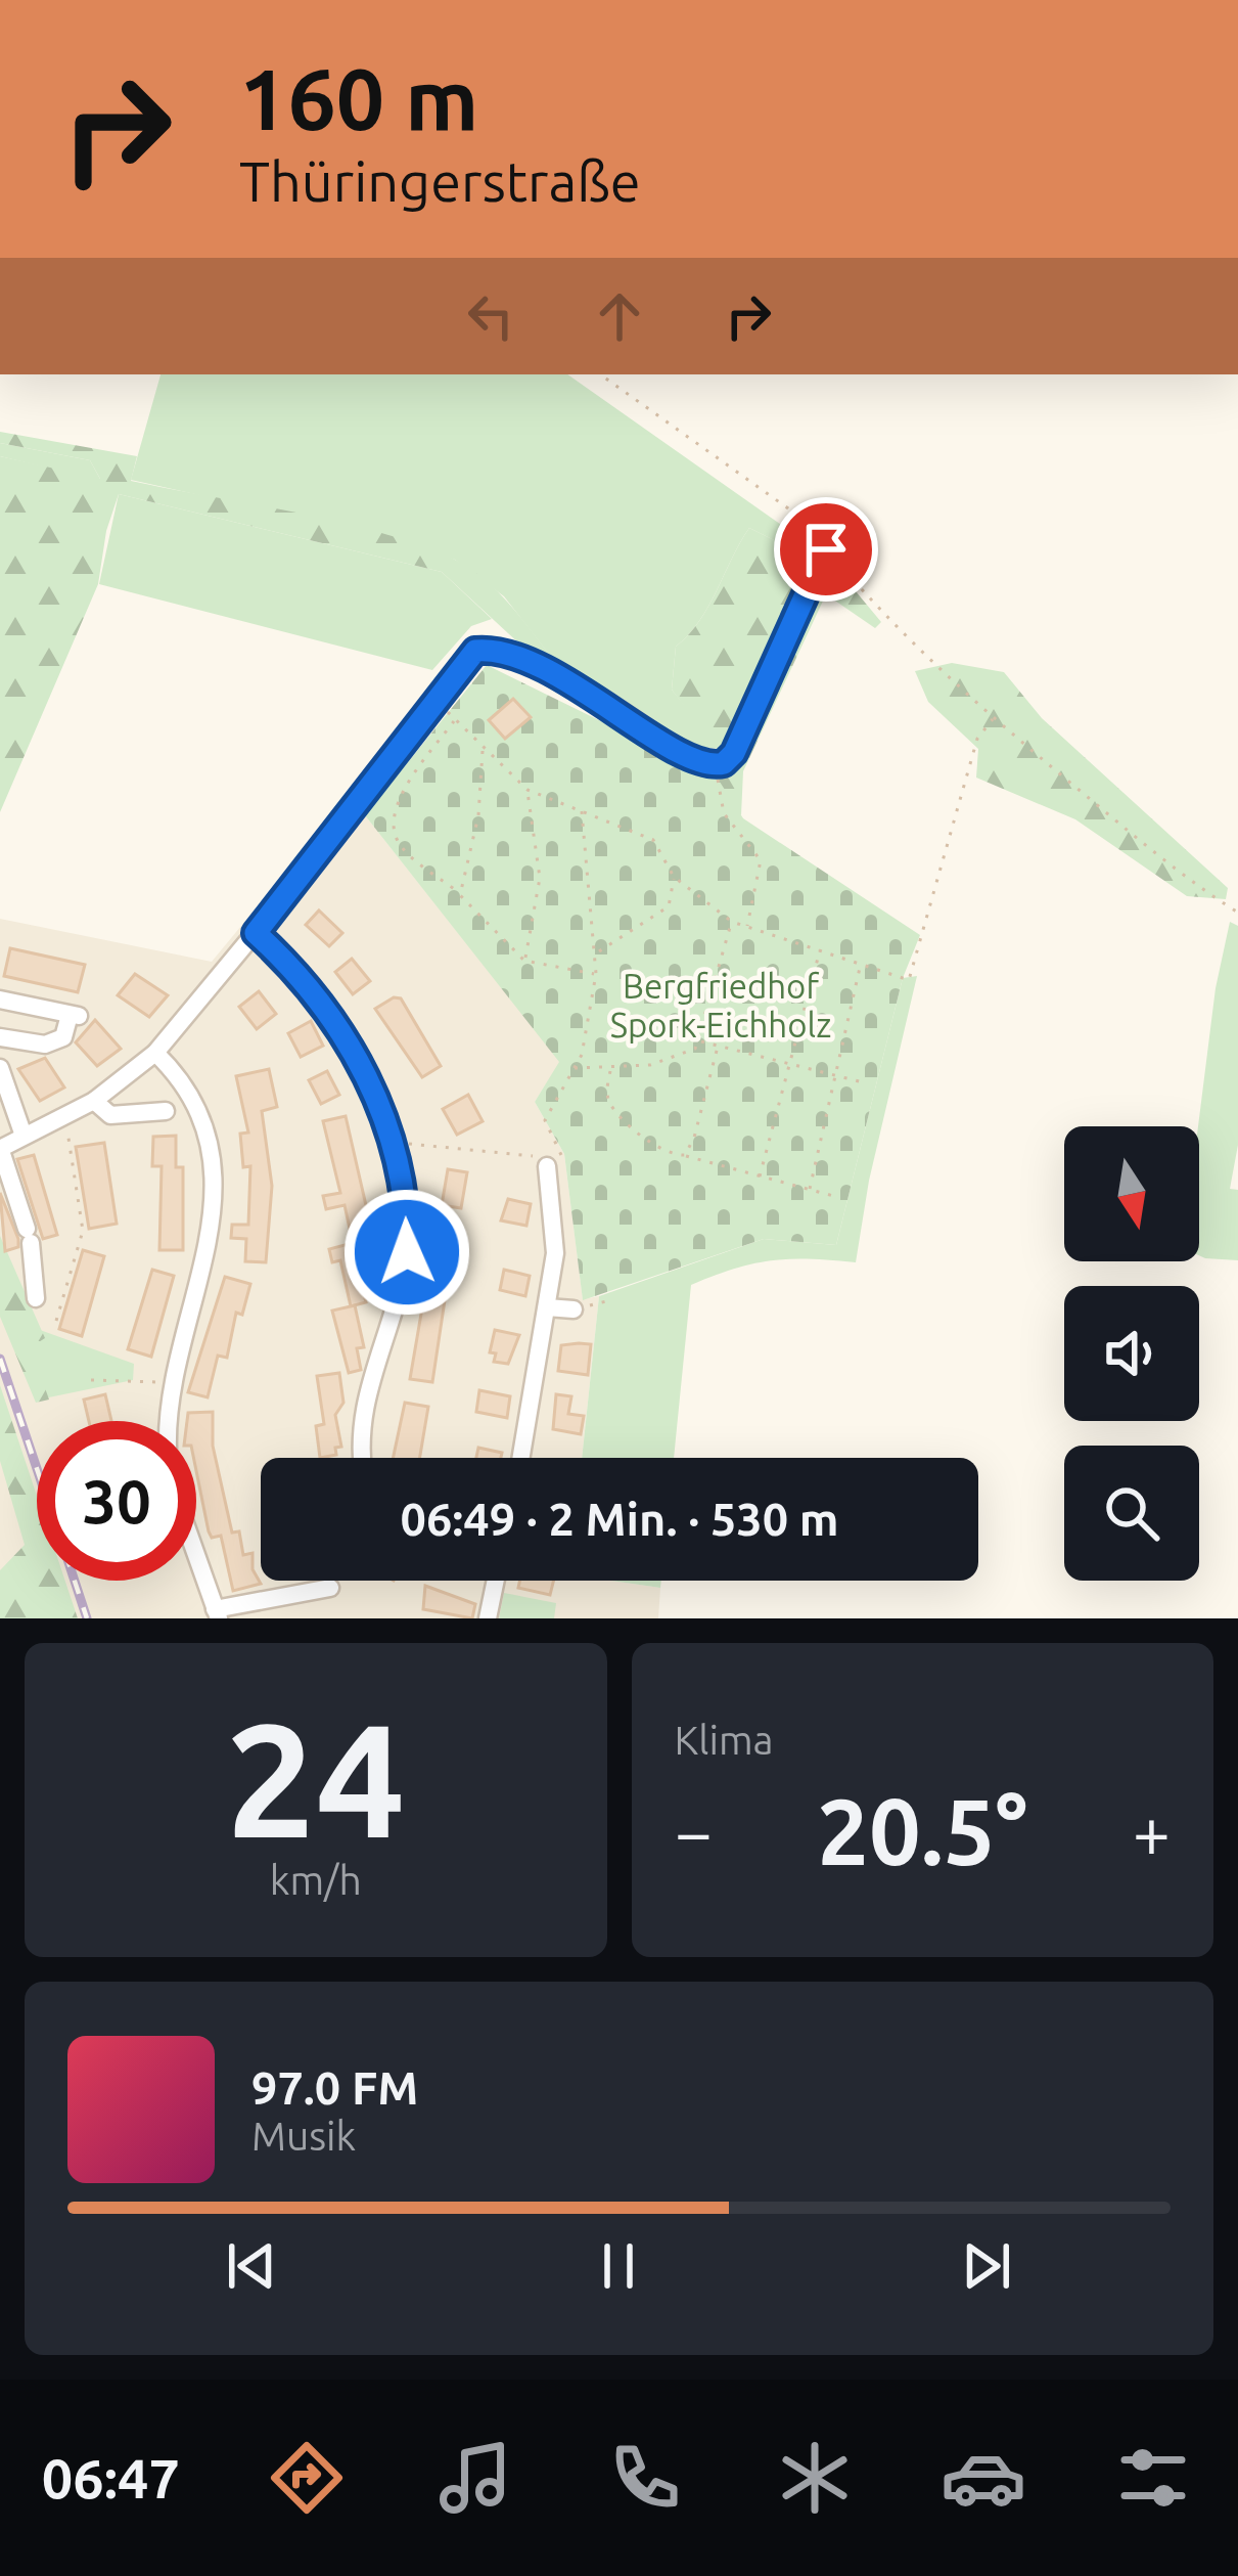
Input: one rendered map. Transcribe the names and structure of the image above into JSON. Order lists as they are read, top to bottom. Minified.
{"parks":["Bergfriedhof Spork-Eichholz"],"north":"bottom","page":{"turn":["160 m","Thüringerstraße"],"limit":"30","trip":"06:49 · 2 Min. · 530 m","tile":[["24","km/h"],"Klima"],"heat":["−","20.5°","+"],"song":["97.0 FM","Musik"],"tabs":"06:47"}}
